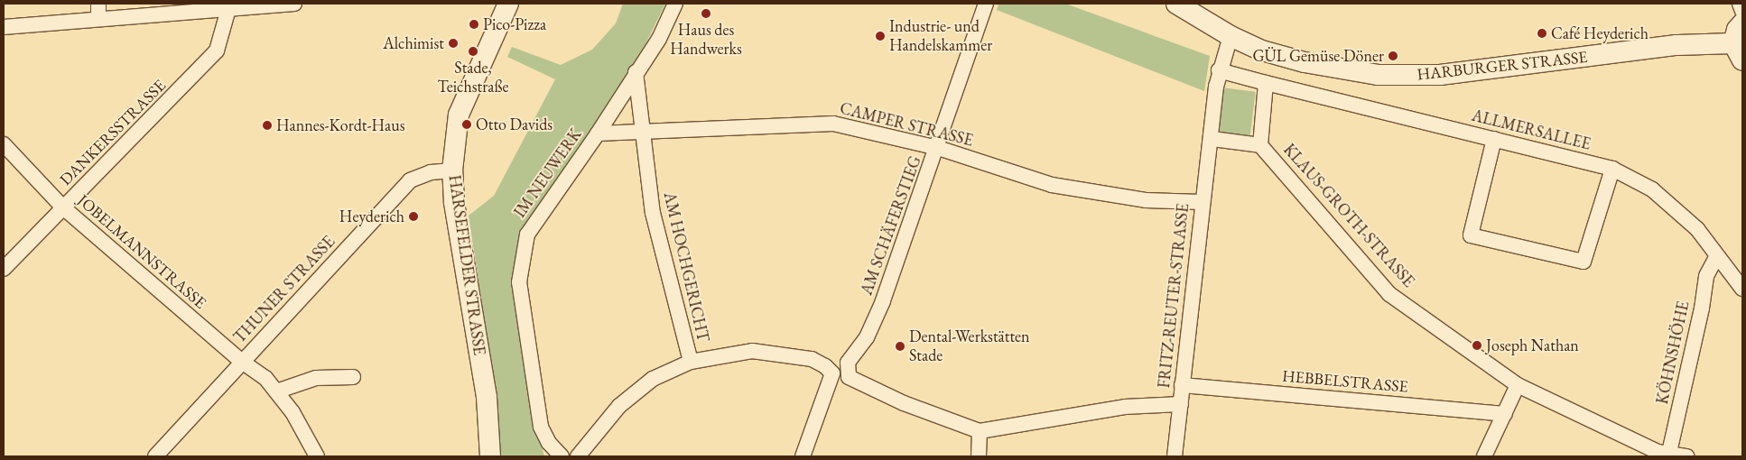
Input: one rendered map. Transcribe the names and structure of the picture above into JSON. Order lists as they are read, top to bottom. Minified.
{"streets":{"main road":["HARBURGER STRASSE","HARSEFELDER STRASSE"],"street":["CAMPER STRASSE","ALLMERSALLEE","DANKERSSTRASSE","IM NEUWERK","KLAUS-GROTH-STRASSE","AM SCHÄFERSTIEG","JOBELMANNSTRASSE","AM HOCHGERICHT","THUNER STRASSE","FRITZ-REUTER-STRASSE","KÖHNSHÖHE","HEBBELSTRASSE"]},"crossings":[["HARBURGER STRASSE","FRITZ-REUTER-STRASSE"],["CAMPER STRASSE","IM NEUWERK"],["CAMPER STRASSE","AM SCHÄFERSTIEG"],["CAMPER STRASSE","AM HOCHGERICHT"],["CAMPER STRASSE","FRITZ-REUTER-STRASSE"],["ALLMERSALLEE","FRITZ-REUTER-STRASSE"],["ALLMERSALLEE","KÖHNSHÖHE"],["DANKERSSTRASSE","JOBELMANNSTRASSE"],["IM NEUWERK","AM HOCHGERICHT"],["KLAUS-GROTH-STRASSE","KÖHNSHÖHE"],["JOBELMANNSTRASSE","THUNER STRASSE"],["HARSEFELDER STRASSE","THUNER STRASSE"],["FRITZ-REUTER-STRASSE","HEBBELSTRASSE"]],"places":["Haus des Handwerks","Pico-Pizza","Café Heyderich","Industrie- und Handelskammer","Alchimist","Stade, Teichstraße","GÜL Gemüse Döner","Otto Davids","Hannes-Kordt-Haus","Heyderich","Joseph Nathan","Dental-Werkstätten Stade"]}
